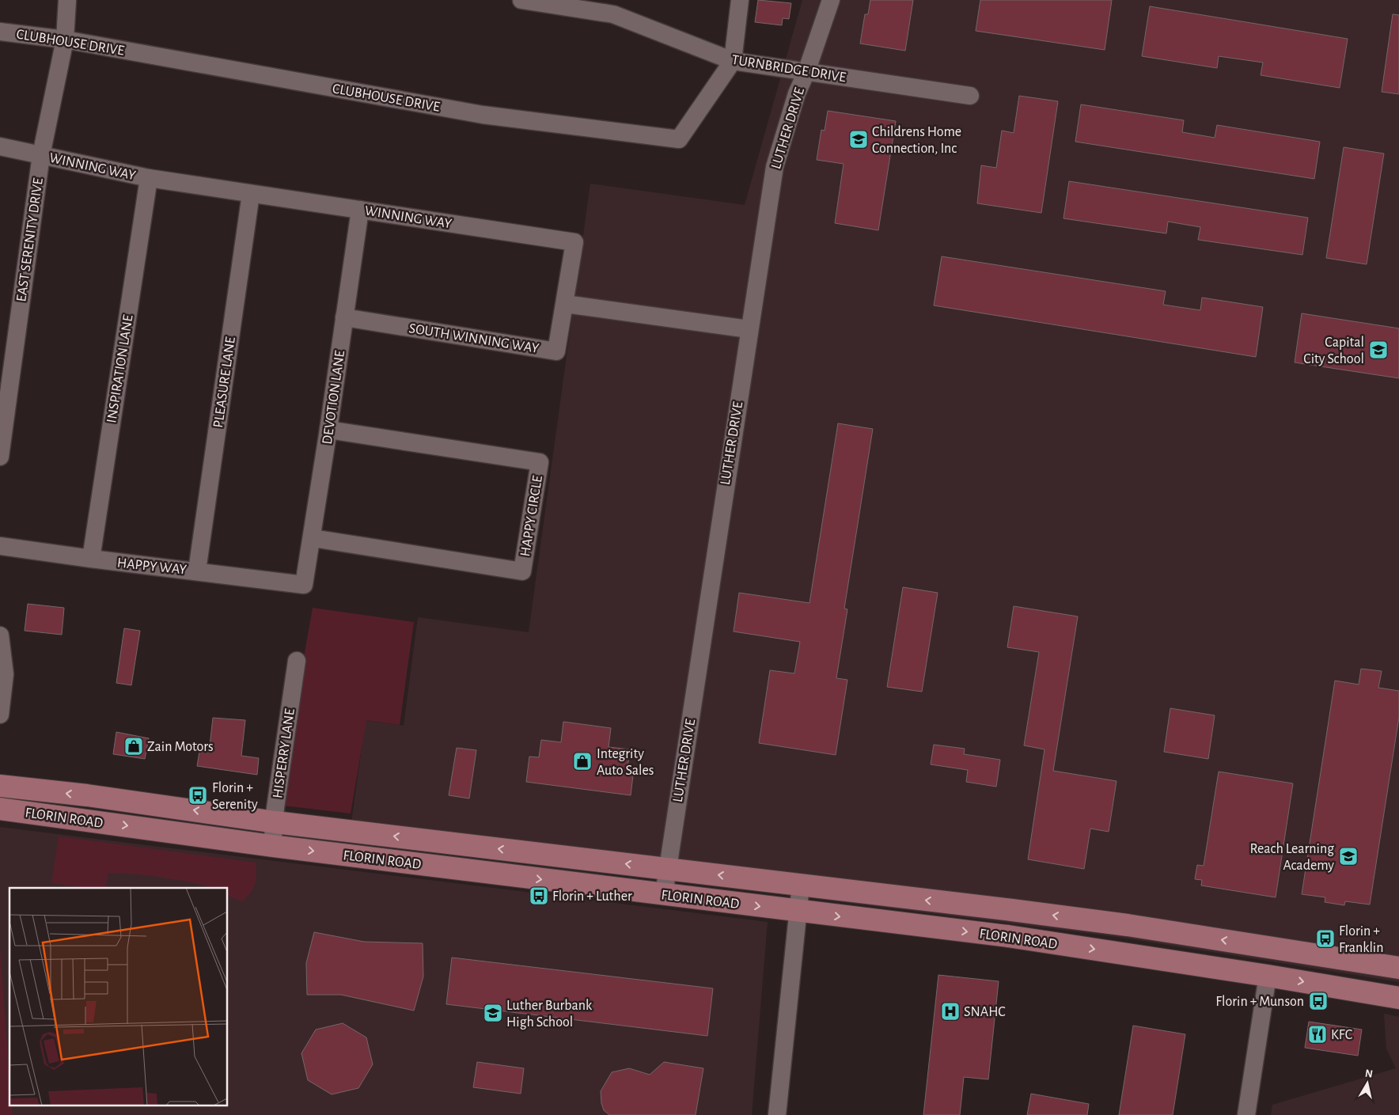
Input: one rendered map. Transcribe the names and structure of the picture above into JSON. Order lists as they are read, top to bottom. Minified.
{"streets":{"main road":["FLORIN ROAD"],"street":["CLUBHOUSE DRIVE","TURNBRIDGE DRIVE","LUTHER DRIVE","WINNING WAY","EAST SERENITY DRIVE","SOUTH WINNING WAY","INSPIRATION LANE","PLEASURE LANE","DEVOTION LANE","HAPPY CIRCLE","HAPPY WAY","HISPERRY LANE"]},"crossings":[["CLUBHOUSE DRIVE","TURNBRIDGE DRIVE"],["CLUBHOUSE DRIVE","EAST SERENITY DRIVE"],["TURNBRIDGE DRIVE","LUTHER DRIVE"],["LUTHER DRIVE","FLORIN ROAD"],["WINNING WAY","EAST SERENITY DRIVE"],["WINNING WAY","SOUTH WINNING WAY"],["WINNING WAY","INSPIRATION LANE"],["WINNING WAY","PLEASURE LANE"],["WINNING WAY","DEVOTION LANE"],["SOUTH WINNING WAY","DEVOTION LANE"],["INSPIRATION LANE","HAPPY WAY"],["PLEASURE LANE","HAPPY WAY"],["DEVOTION LANE","HAPPY CIRCLE"],["DEVOTION LANE","HAPPY WAY"],["HISPERRY LANE","FLORIN ROAD"]],"places":{"school or university":["Childrens Home Connection, Inc","Capital City School","Reach Learning Academy","Luther Burbank High School"],"shop":["Zain Motors","Integrity Auto Sales"],"bus stop":["Florin + Serenity","Florin + Luther","Florin + Franklin","Florin + Munson"],"hospital":["SNAHC"],"restaurant":["KFC"]},"north":"top"}
